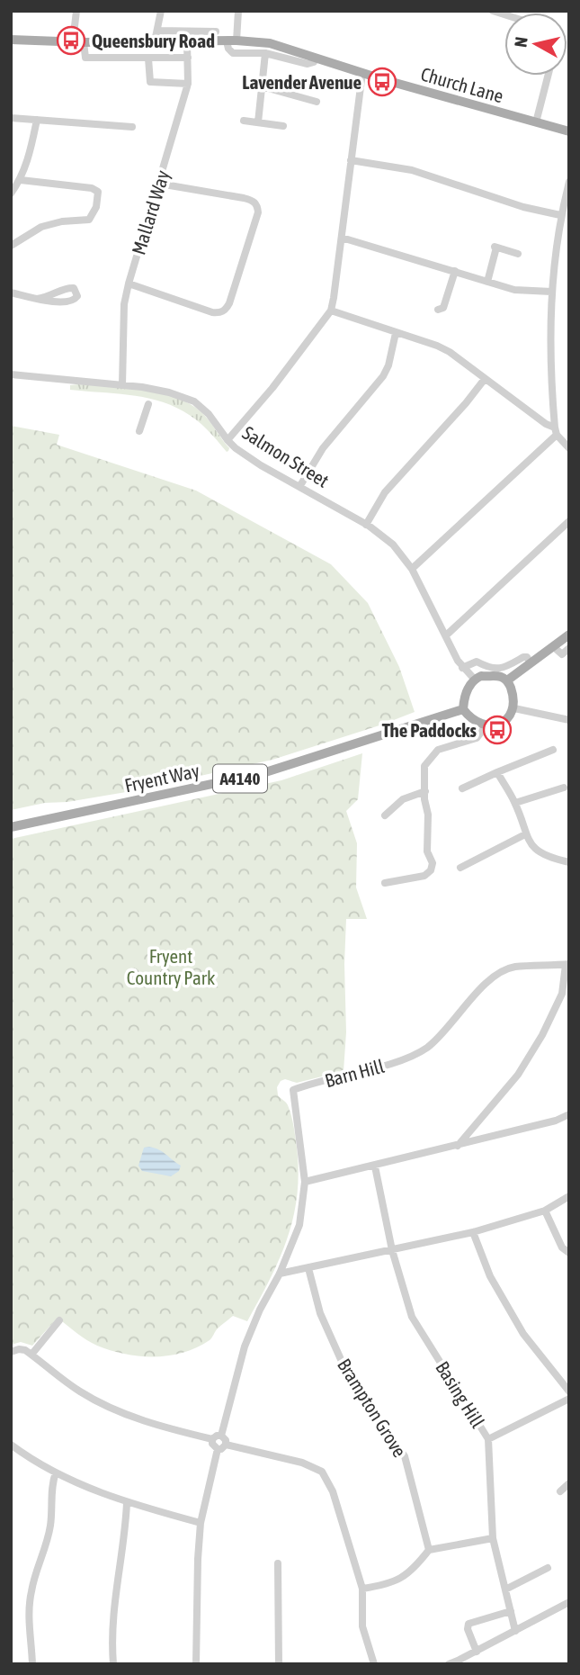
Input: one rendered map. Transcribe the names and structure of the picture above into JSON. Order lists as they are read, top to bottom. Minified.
{"streets":{"main road":["Church Lane","Fryent Way","A4140"],"street":["Mallard Way","Salmon Street","Barn Hill","Basing Hill","Brampton Grove"]},"crossings":[["Church Lane","Mallard Way"],["Mallard Way","Salmon Street"],["Salmon Street","Fryent Way"]],"parks":["Fryent Country Park"],"places":{"bus stop":["Queensbury Road","Lavender Avenue","The Paddocks"]},"north":"left"}
